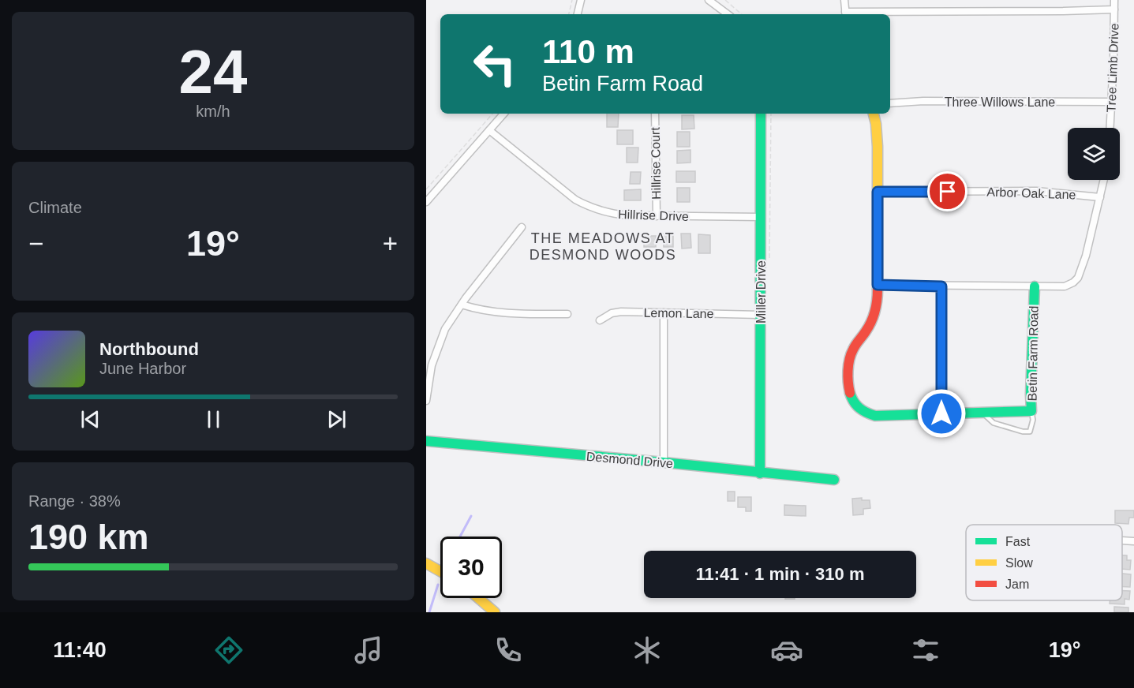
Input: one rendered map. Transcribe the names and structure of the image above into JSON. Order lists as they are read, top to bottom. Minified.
{"streets":{"street":["Tree Limb Drive","Three Willows Lane","Hillrise Court","Arbor Oak Lane","Hillrise Drive","Miller Drive","Lemon Lane","Betin Farm Road","Desmond Drive"]},"crossings":[["Tree Limb Drive","Three Willows Lane"],["Hillrise Court","Hillrise Drive"],["Arbor Oak Lane","Betin Farm Road"],["Hillrise Drive","Miller Drive"],["Miller Drive","Lemon Lane"],["Miller Drive","Desmond Drive"]],"districts":["THE MEADOWS AT DESMOND WOODS"],"legend":["Fast","Slow","Jam"],"page":{"tile":[["24","km/h"],"Climate",["Range · 38%","190 km"]],"turn":["110 m","Betin Farm Road"],"heat":["−","19°","+"],"song":["Northbound","June Harbor"],"limit":"30","trip":"11:41 · 1 min · 310 m","tabs":["11:40","19°"]}}
